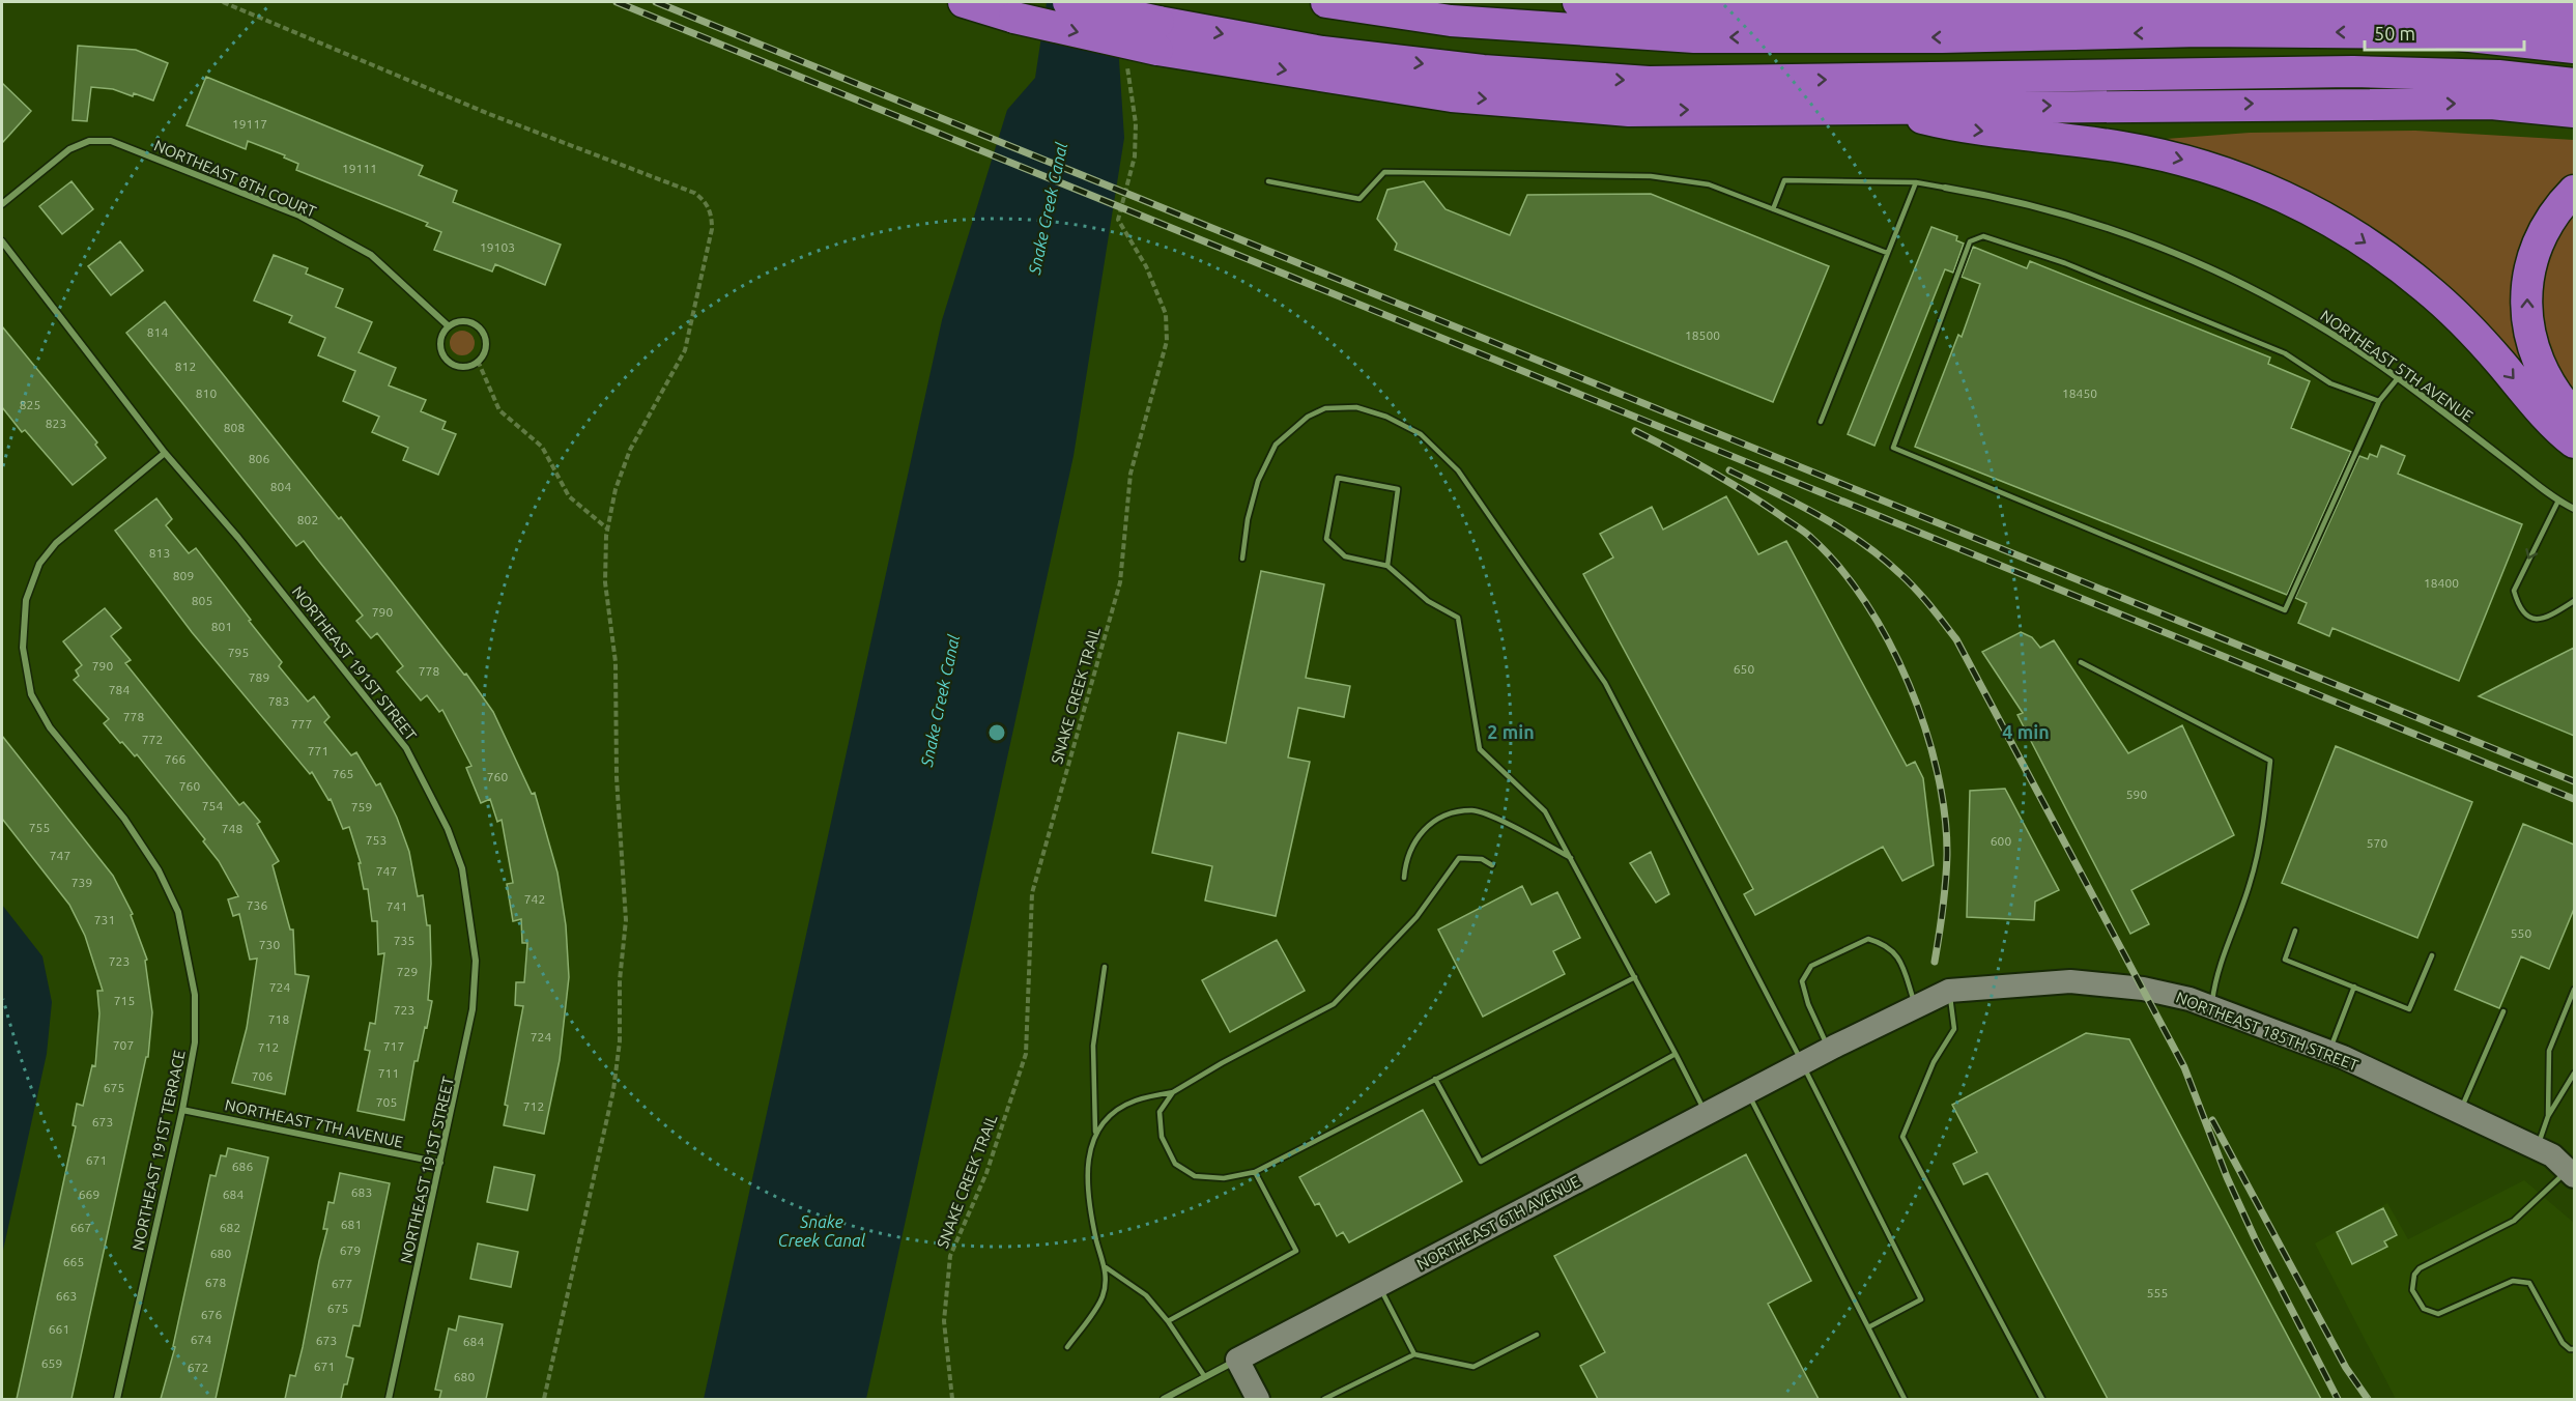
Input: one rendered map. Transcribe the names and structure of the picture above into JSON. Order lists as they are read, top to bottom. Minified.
{"streets":{"street":["NORTHEAST 8TH COURT","NORTHEAST 5TH AVENUE","NORTHEAST 191ST STREET","NORTHEAST 185TH STREET","NORTHEAST 7TH AVENUE","NORTHEAST 191ST TERRACE","NORTHEAST 6TH AVENUE"],"path":["SNAKE CREEK TRAIL"]},"crossings":[["NORTHEAST 191ST STREET","NORTHEAST 7TH AVENUE"],["NORTHEAST 191ST STREET","NORTHEAST 191ST TERRACE"],["NORTHEAST 185TH STREET","NORTHEAST 6TH AVENUE"],["NORTHEAST 7TH AVENUE","NORTHEAST 191ST TERRACE"]],"water":["Snake Creek Canal"],"house_numbers":["19117","19111","19103","814","18500","812","810","18450","825","823","808","806","804","802","813","809","18400","805","790","801","795","790","650","778","789","784","783","778","777","772","771","766","765","760","760","590","754","759","755","748","753","600","570","747","747","739","742","736","741","731","550","735","730","723","729","724","715","723","718","724","707","717","712","711","706","675","705","712","673","671","686","683","669","684","681","667","682","679","680","665","678","677","555","663","675","676","661","674","673","684","659","671","672","680"],"scale_bar":"50 m","rings":["2 min","4 min"]}
